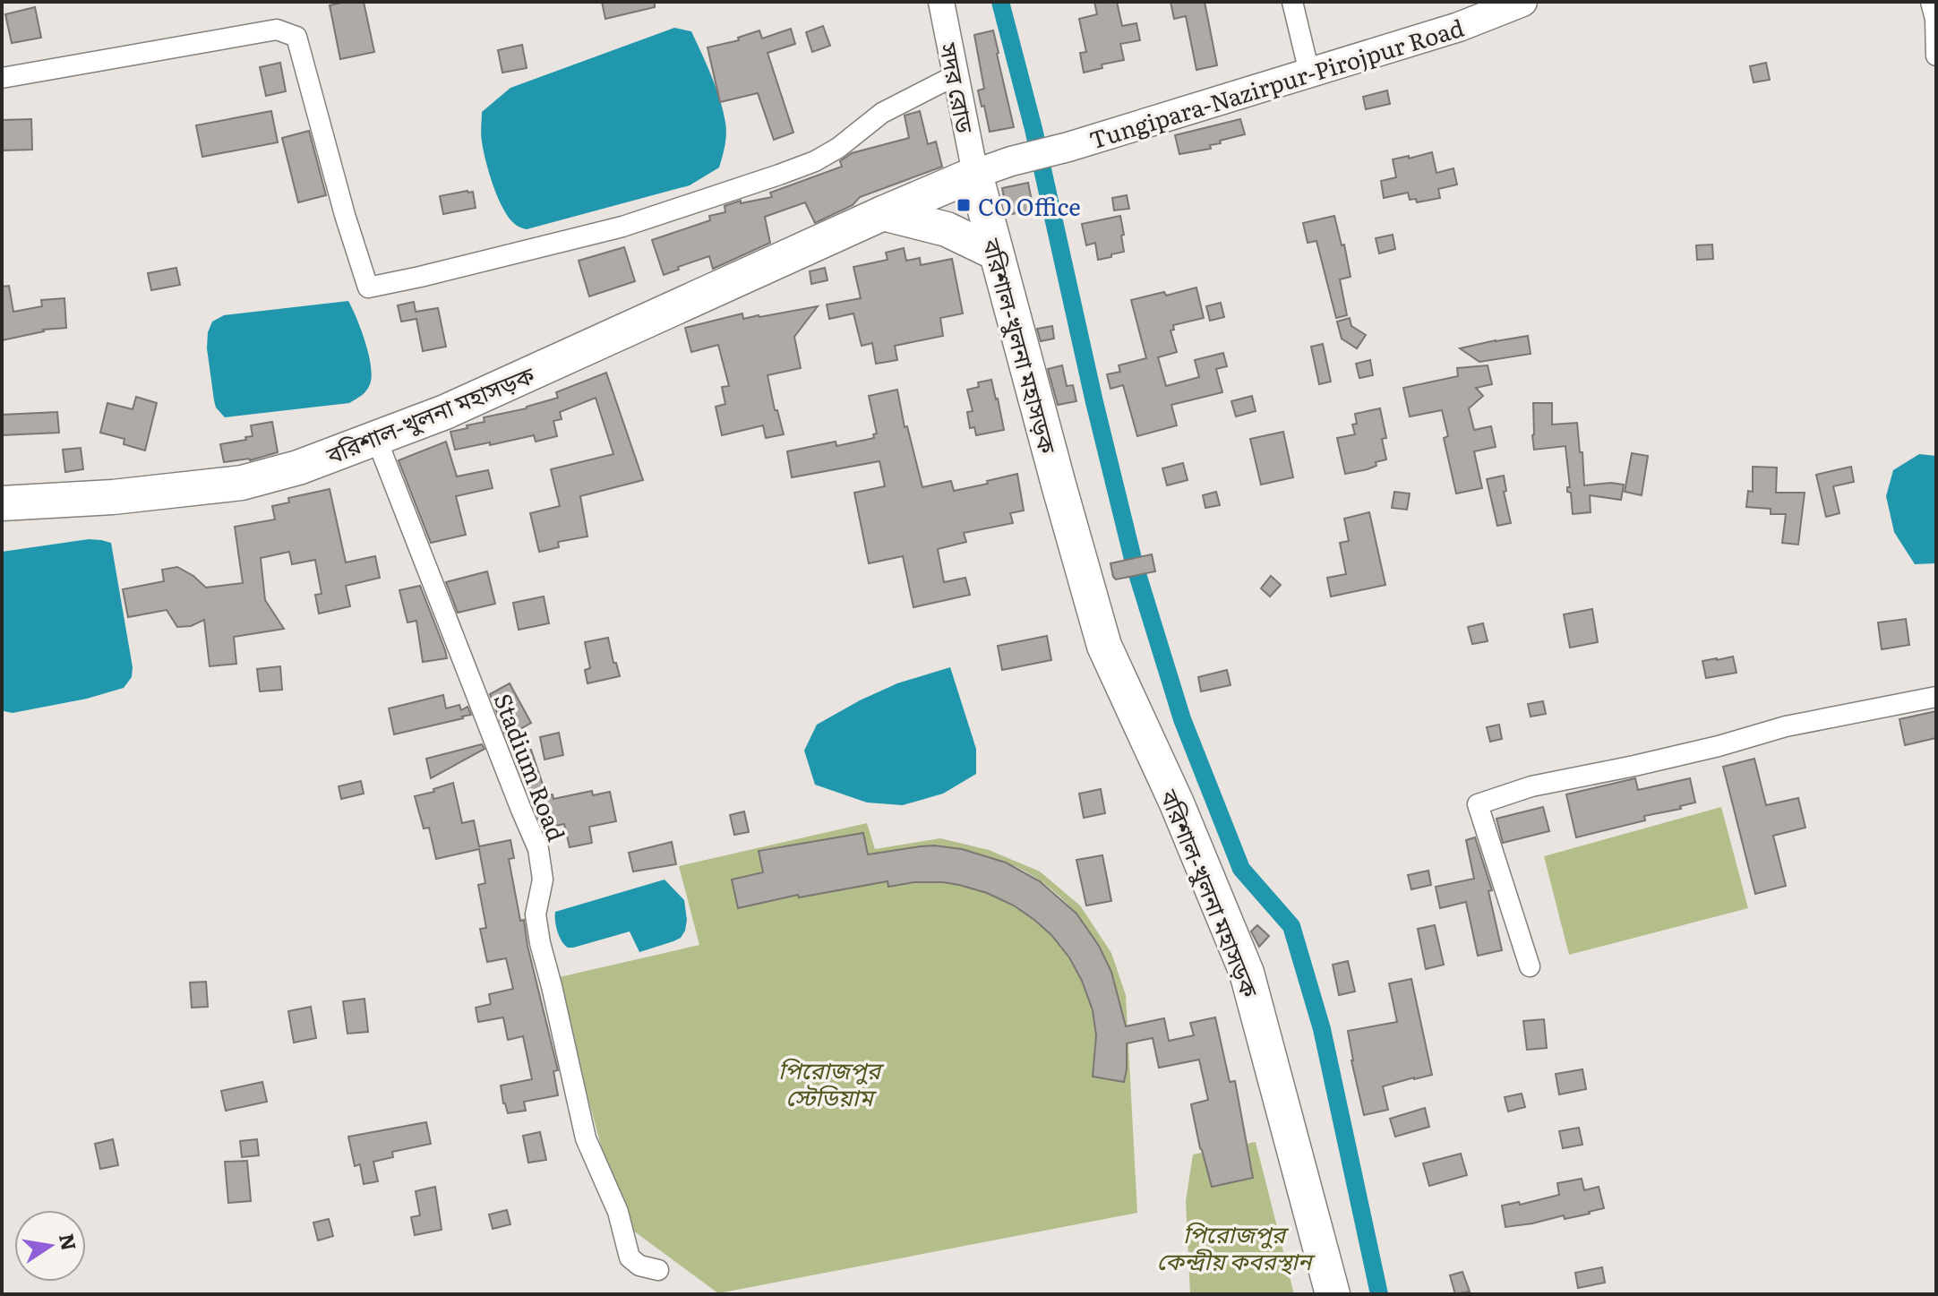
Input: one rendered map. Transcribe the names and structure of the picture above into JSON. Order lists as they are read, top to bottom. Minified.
{"streets":{"highway":["বরিশাল-খুলনা মহাসড়ক"],"main road":["Tungipara-Nazirpur-Pirojpur Road"],"street":["সদর রোড","Stadium Road"]},"crossings":[["Tungipara-Nazirpur-Pirojpur Road","সদর রোড"],["Tungipara-Nazirpur-Pirojpur Road","বরিশাল-খুলনা মহাসড়ক"],["সদর রোড","বরিশাল-খুলনা মহাসড়ক"],["বরিশাল-খুলনা মহাসড়ক","Stadium Road"]],"parks":["পিরোজপুর স্টেডিয়াম","পিরোজপুর কেন্দ্রীয় কবরস্থান"],"places":{"transit":["CO Office"]},"north":"right"}
